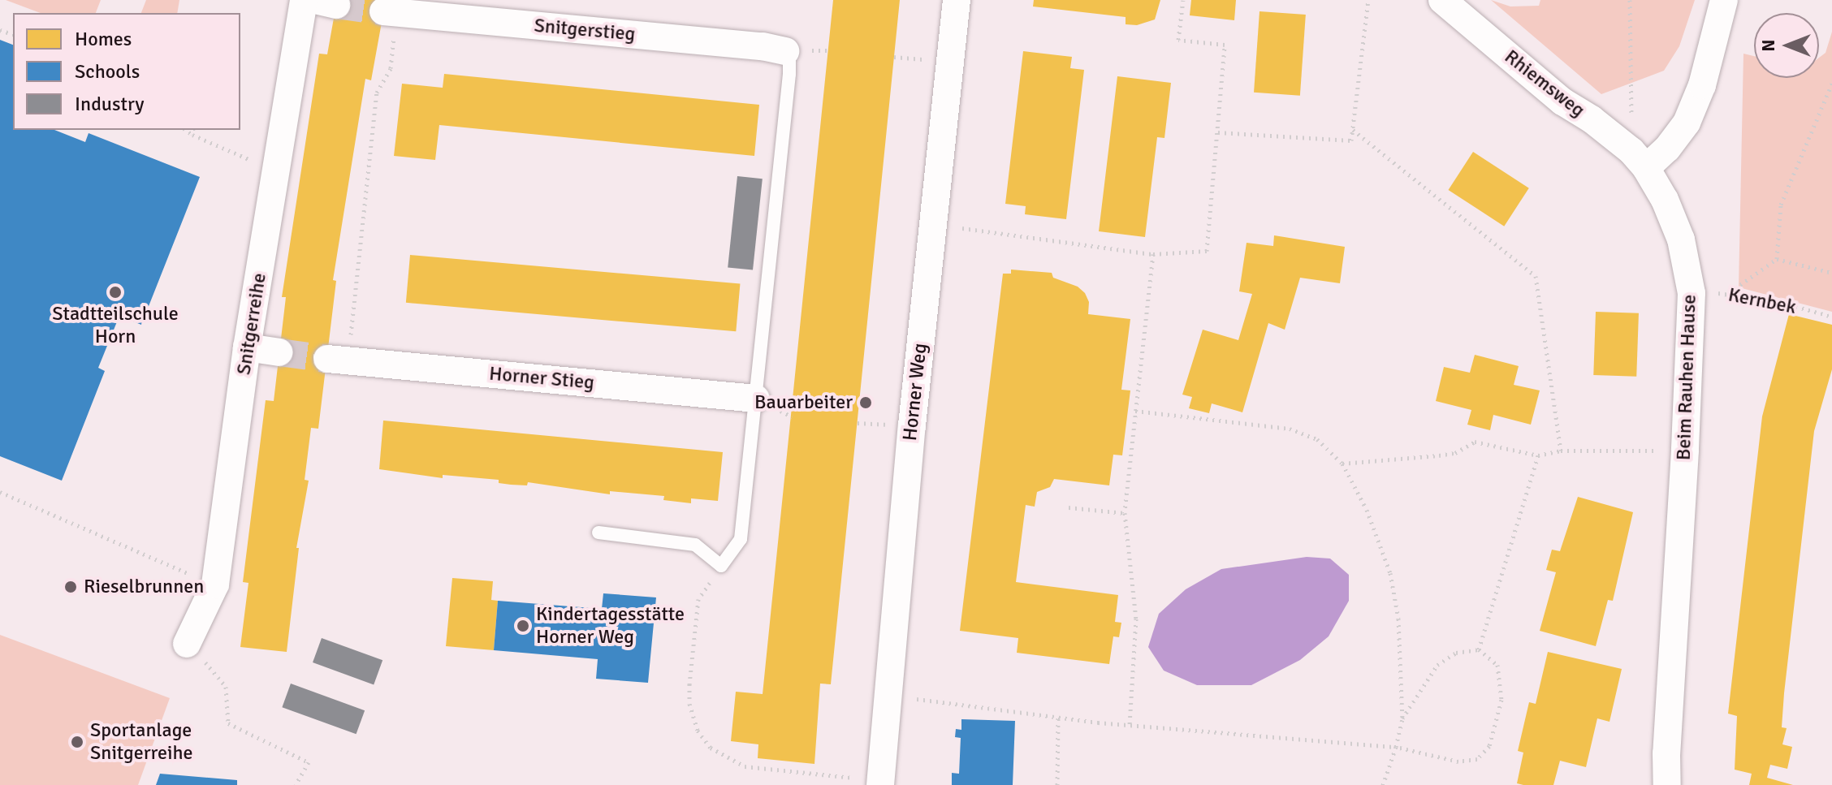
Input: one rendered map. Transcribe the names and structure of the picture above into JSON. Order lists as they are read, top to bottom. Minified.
{"streets":{"street":["Snitgerstieg","Rhiemsweg","Snitgerreihe","Beim Rauhen Hause","Horner Stieg","Horner Weg"],"path":["Kernbek"]},"crossings":[["Rhiemsweg","Beim Rauhen Hause"],["Kernbek","Beim Rauhen Hause"]],"places":["Stadtteilschule Horn","Bauarbeiter","Rieselbrunnen","Kindertagesstätte Horner Weg","Sportanlage Snitgerreihe"],"legend":["Homes","Schools","Industry"],"north":"left"}
